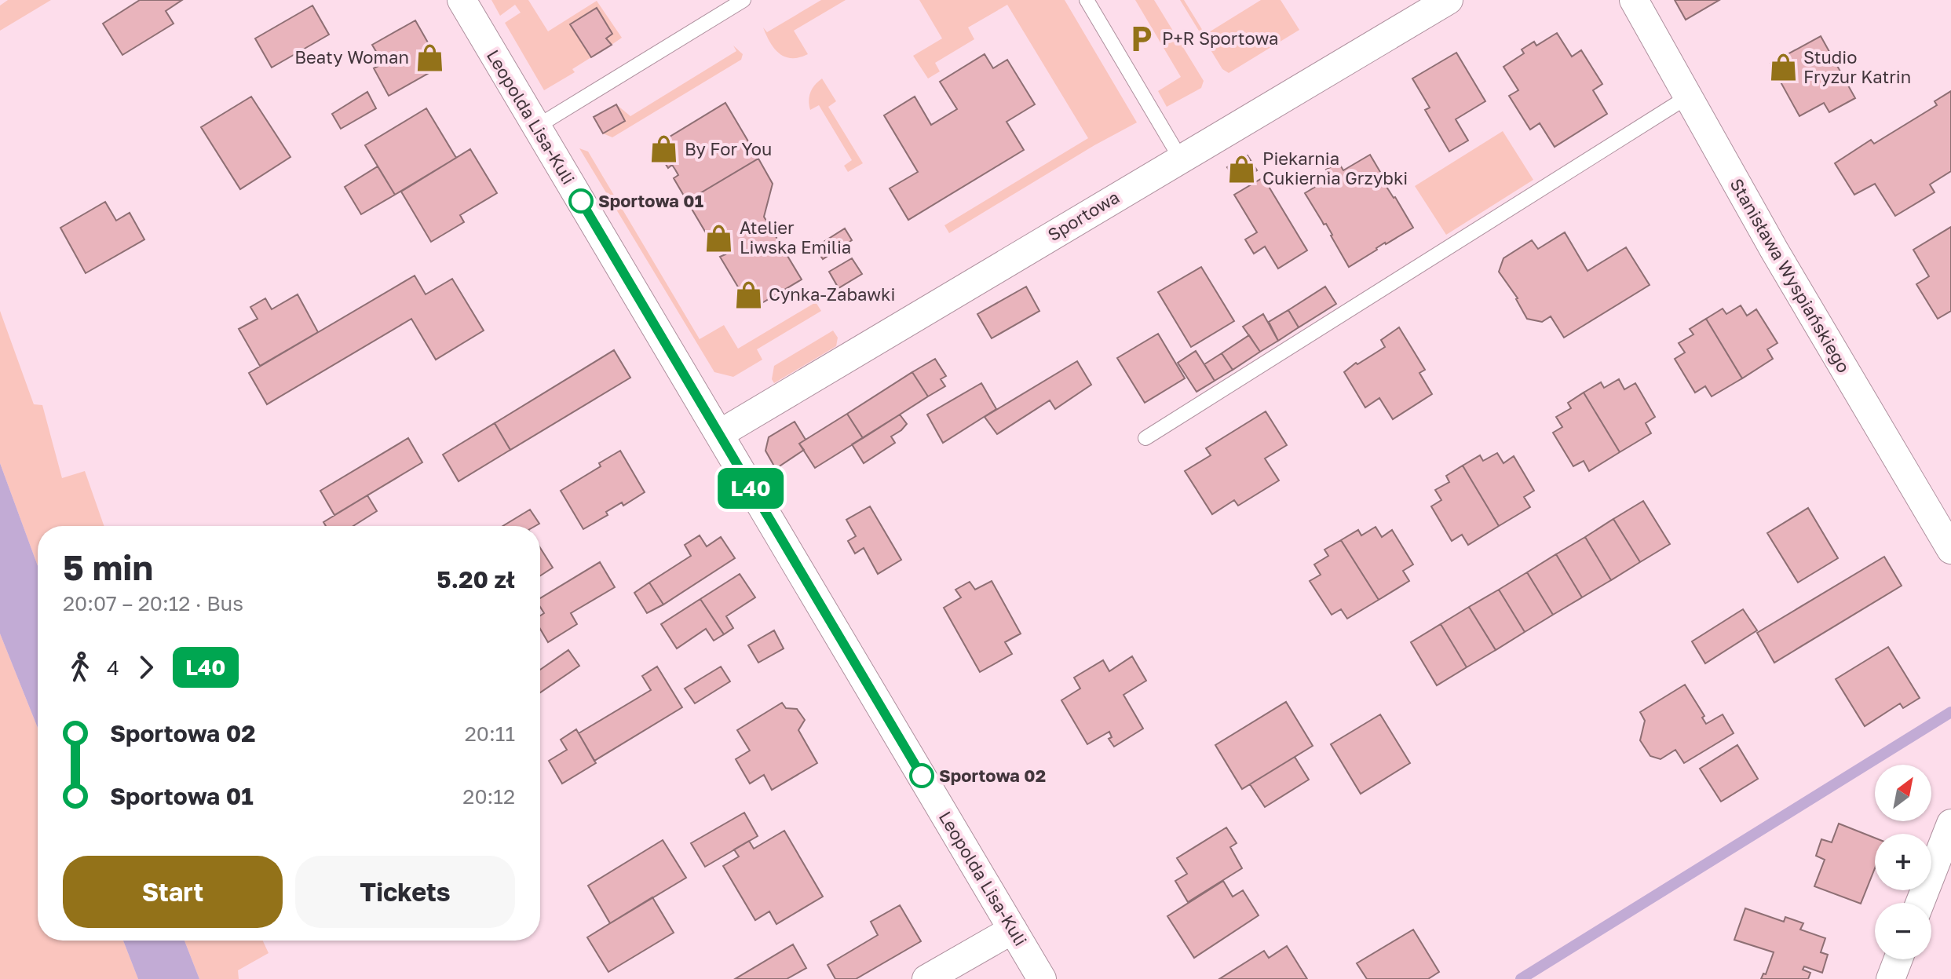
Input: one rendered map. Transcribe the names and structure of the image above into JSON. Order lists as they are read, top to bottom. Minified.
{"streets":{"street":["Leopolda Lisa-Kuli","Sportowa","Stanisława Wyspiańskiego"]},"crossings":[["Leopolda Lisa-Kuli","Sportowa"]],"places":{"parking":["P+R Sportowa"],"shop":["Beaty Woman","Studio Fryzur Katrin","By For You","Piekarnia Cukiernia Grzybki","Atelier Liwska Emilia","Cynka-Zabawki"],"other":["Sportowa 01","Sportowa 02"]},"lines":["bus line L40"],"north":"top right","page":{"on_map":"L40","heading":["5 min","20:07 – 20:12 · Bus","5.20 zł"],"legs":["4","L40"],"list":[{"name":"Sportowa 02","value":"20:11"},{"name":"Sportowa 01","value":"20:12"}],"map_buttons":["+","−"],"buttons":["Start","Tickets"]}}
